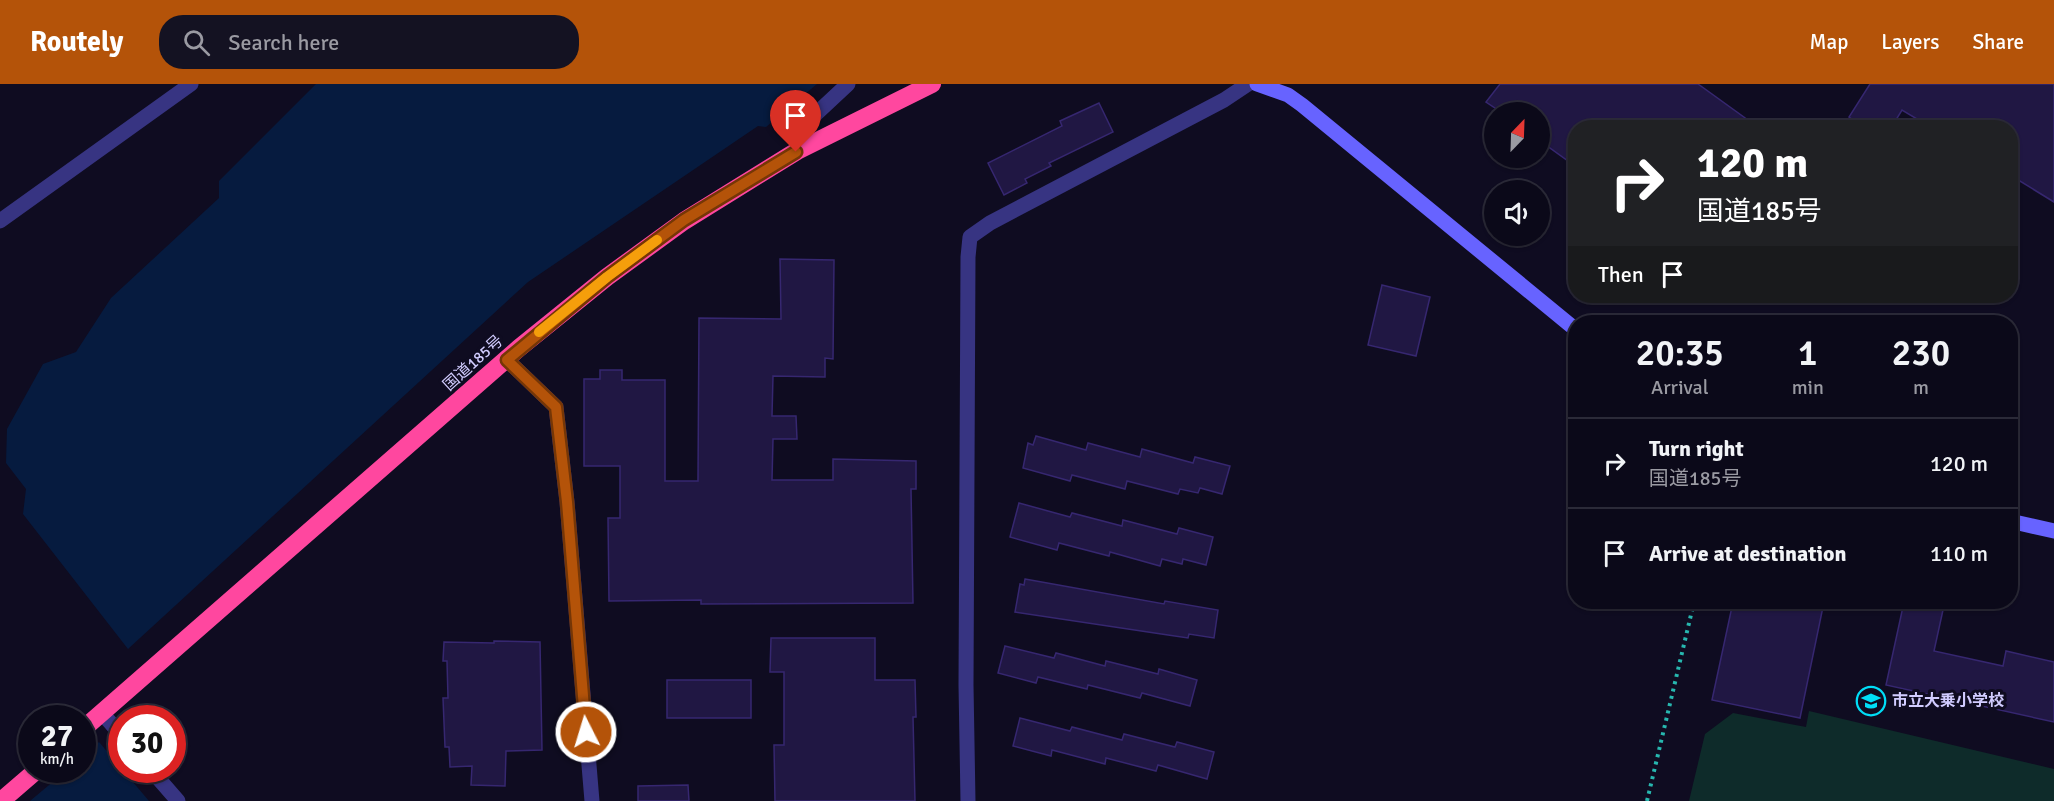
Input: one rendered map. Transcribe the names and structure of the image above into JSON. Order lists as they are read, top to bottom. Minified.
{"streets":{"highway":["国道185号"]},"places":{"school or university":["市立大乗小学校"]},"north":"top right","page":{"header":"Routely","search":"Search here","nav":["Map","Layers","Share"],"turn":["120 m","国道185号"],"then":"Then","eta":["20:35","Arrival","1","min","230","m"],"list":[{"name":"Turn right","note":"国道185号","value":"120 m"},{"name":"Arrive at destination","value":"110 m"}],"speed":"27 km/h","limit":"30"}}
